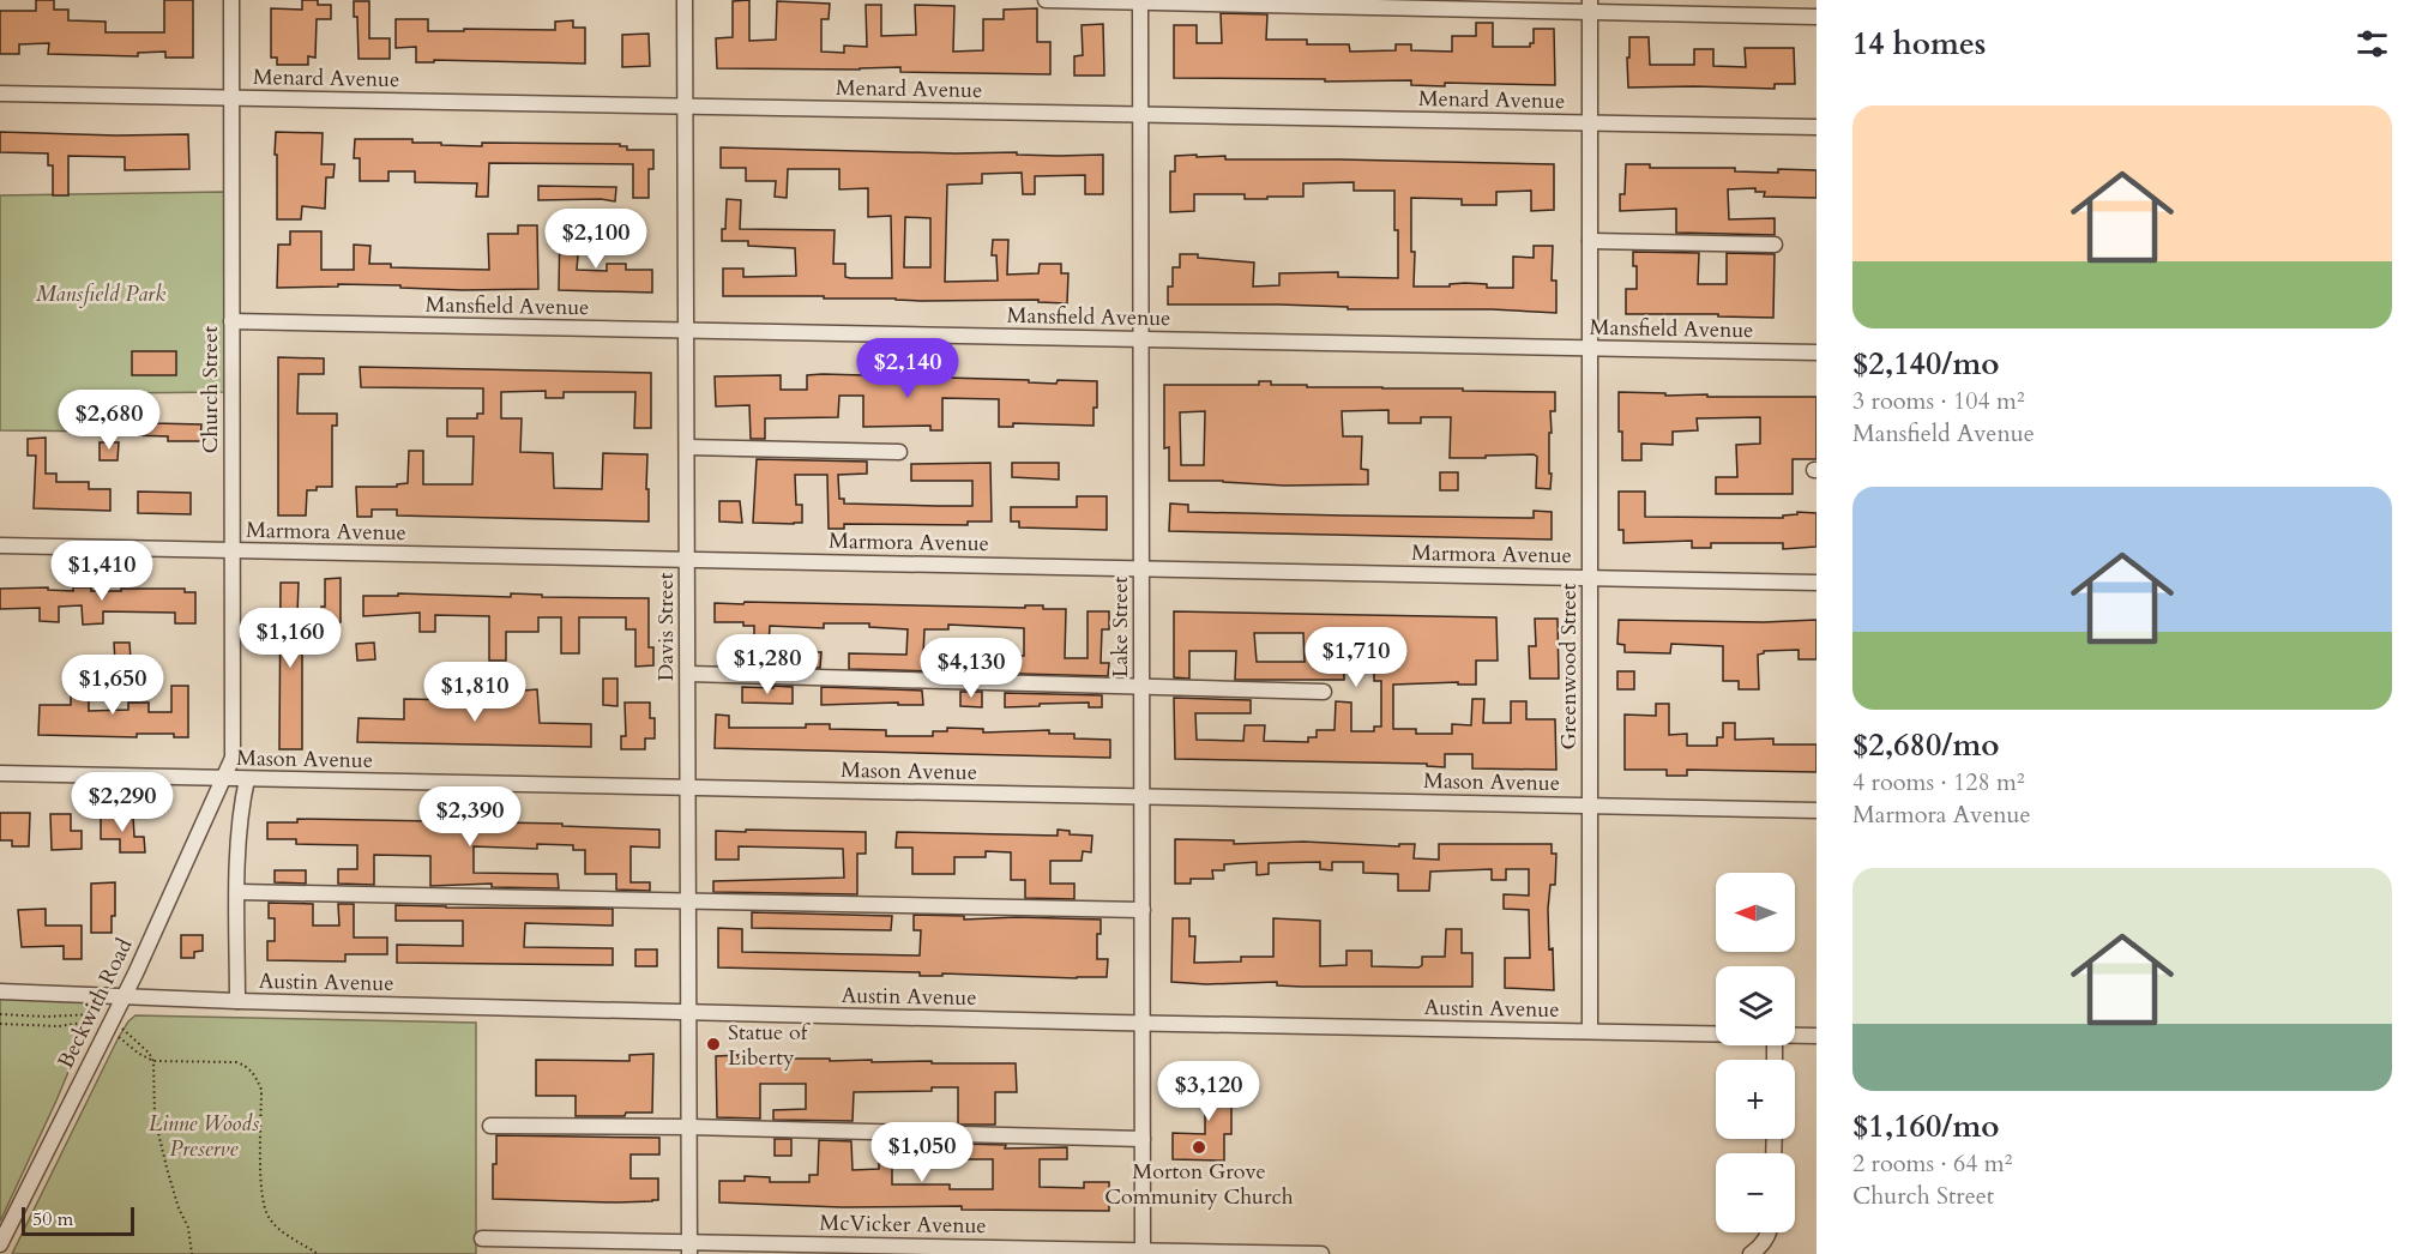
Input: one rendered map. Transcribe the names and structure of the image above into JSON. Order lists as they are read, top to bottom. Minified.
{"streets":{"street":["Menard Avenue","Mansfield Avenue","Church Street","Marmora Avenue","Davis Street","Lake Street","Greenwood Street","Mason Avenue","Austin Avenue","Beckwith Road","McVicker Avenue"]},"crossings":[["Menard Avenue","Church Street"],["Menard Avenue","Davis Street"],["Menard Avenue","Lake Street"],["Menard Avenue","Greenwood Street"],["Mansfield Avenue","Church Street"],["Mansfield Avenue","Davis Street"],["Mansfield Avenue","Lake Street"],["Mansfield Avenue","Greenwood Street"],["Church Street","Marmora Avenue"],["Church Street","Mason Avenue"],["Church Street","Beckwith Road"],["Marmora Avenue","Davis Street"],["Marmora Avenue","Lake Street"],["Marmora Avenue","Greenwood Street"],["Davis Street","Mason Avenue"],["Davis Street","Austin Avenue"],["Davis Street","McVicker Avenue"],["Lake Street","Mason Avenue"],["Lake Street","Austin Avenue"],["Lake Street","McVicker Avenue"],["Greenwood Street","Mason Avenue"],["Greenwood Street","Austin Avenue"],["Mason Avenue","Beckwith Road"],["Austin Avenue","Beckwith Road"]],"parks":["Mansfield Park","Linne Woods Preserve"],"places":["Statue of Liberty","Morton Grove Community Church"],"scale_bar":"50 m","north":"left","page":{"heading":"14 homes","list":[{"name":"$2,140/mo","note":"3 rooms · 104 m² · Mansfield Avenue"},{"name":"$2,680/mo","note":"4 rooms · 128 m² · Marmora Avenue"},{"name":"$1,160/mo","note":"2 rooms · 64 m² · Church Street"}],"price":["$2,100","$2,140","$2,680","$1,410","$1,160","$1,710","$1,280","$4,130","$1,650","$1,810","$2,290","$2,390","$3,120","$1,050"],"map_buttons":["+","−"],"scale":"50 m"}}
